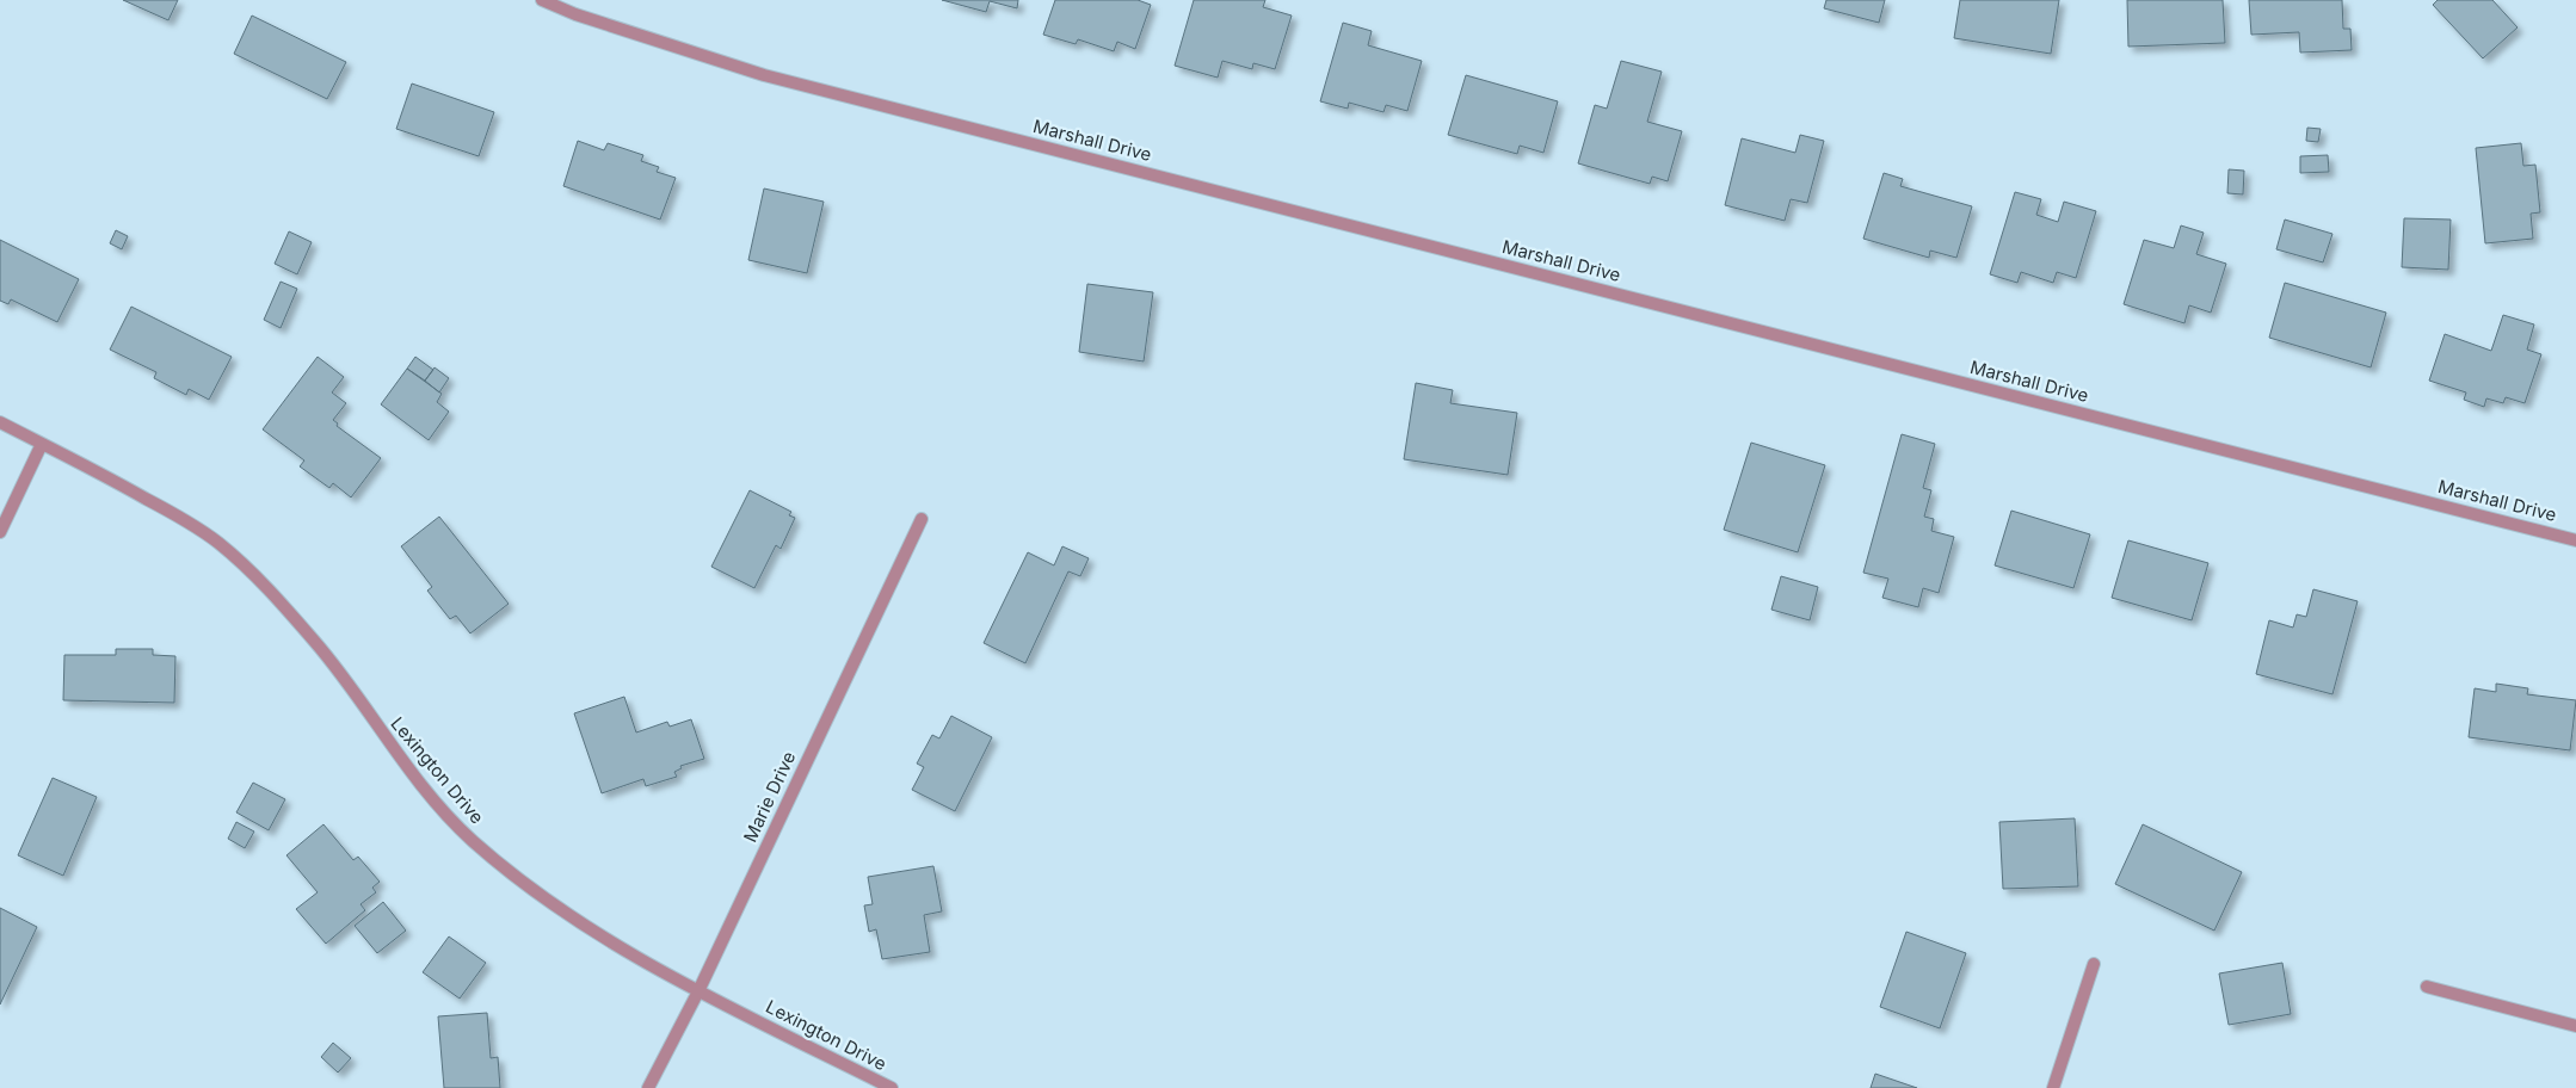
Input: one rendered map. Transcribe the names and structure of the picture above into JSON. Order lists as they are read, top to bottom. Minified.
{"streets":{"street":["Marshall Drive","Lexington Drive","Marie Drive"]},"crossings":[["Lexington Drive","Marie Drive"]]}
